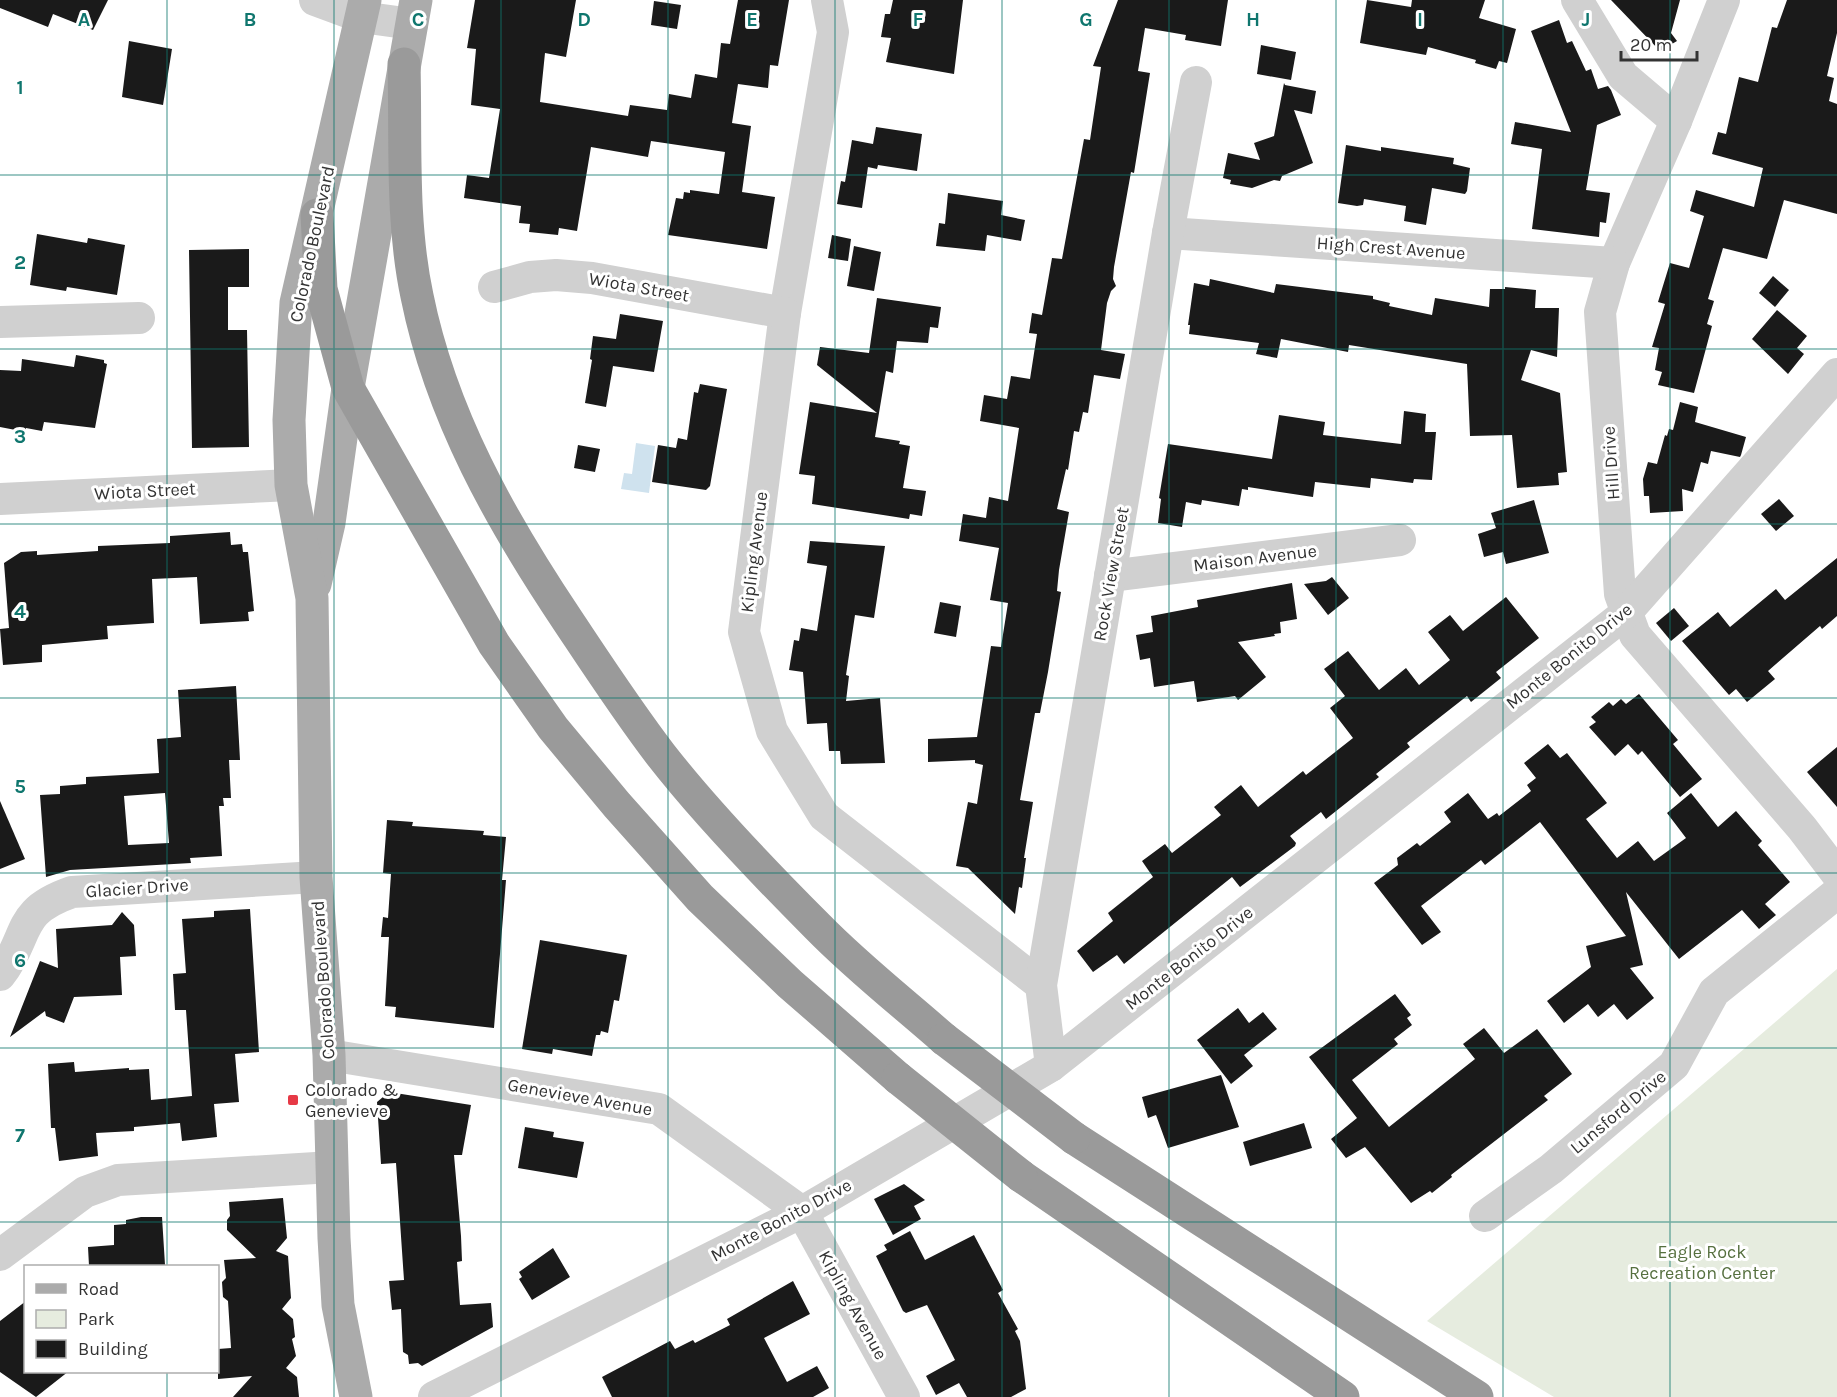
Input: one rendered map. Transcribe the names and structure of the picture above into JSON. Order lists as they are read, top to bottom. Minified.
{"streets":{"main road":["Colorado Boulevard"],"street":["High Crest Avenue","Wiota Street","Hill Drive","Kipling Avenue","Maison Avenue","Rock View Street","Monte Bonito Drive","Glacier Drive","Genevieve Avenue","Lunsford Drive"]},"crossings":[["Colorado Boulevard","Wiota Street"],["Colorado Boulevard","Glacier Drive"],["Colorado Boulevard","Genevieve Avenue"],["High Crest Avenue","Hill Drive"],["High Crest Avenue","Rock View Street"],["Wiota Street","Kipling Avenue"],["Hill Drive","Monte Bonito Drive"],["Kipling Avenue","Rock View Street"],["Kipling Avenue","Monte Bonito Drive"],["Kipling Avenue","Genevieve Avenue"],["Maison Avenue","Rock View Street"],["Rock View Street","Monte Bonito Drive"],["Monte Bonito Drive","Genevieve Avenue"]],"parks":["Eagle Rock Recreation Center"],"places":{"transit":["Colorado & Genevieve"]},"legend":["Road","Park","Building"],"scale_bar":"20 m","grid":{"columns":["A","B","C","D","E","F","G","H","I","J"],"rows":["1","2","3","4","5","6","7"]}}
